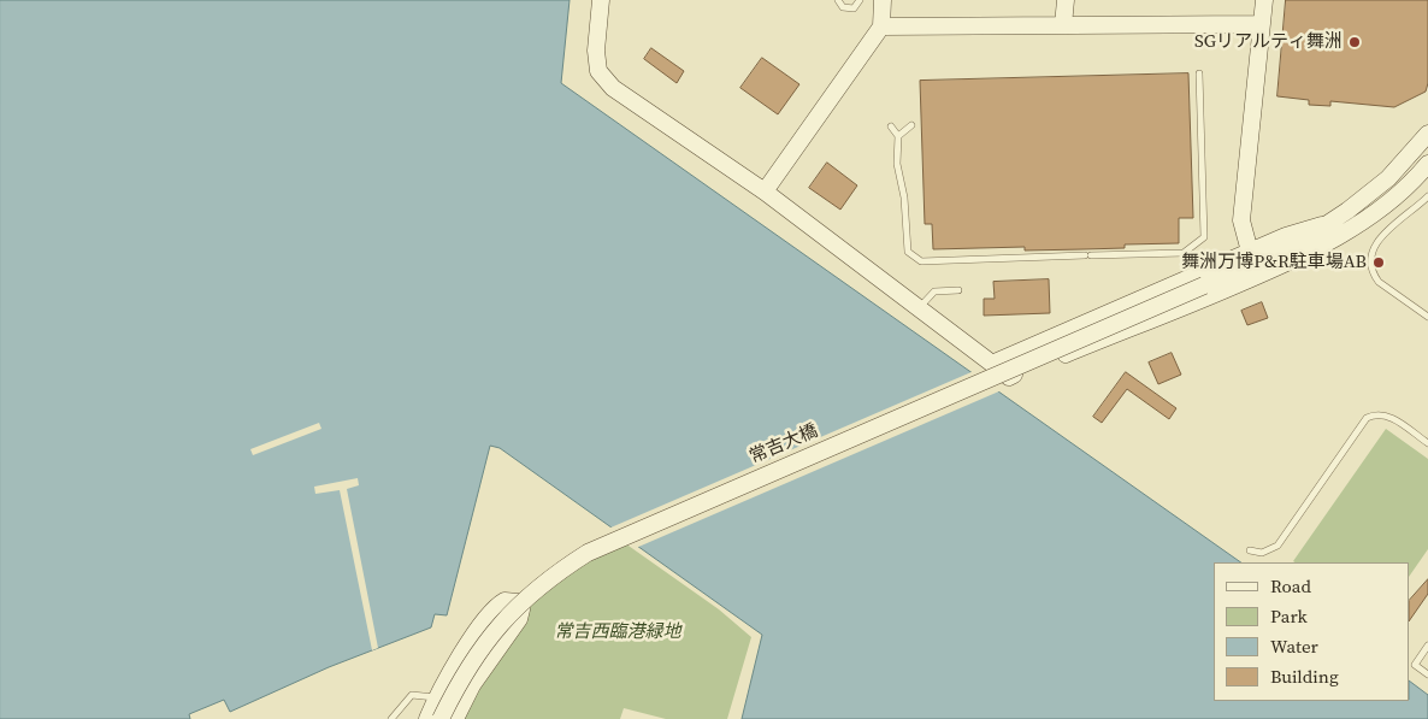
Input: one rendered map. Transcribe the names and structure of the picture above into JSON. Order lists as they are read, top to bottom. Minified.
{"streets":{"street":["常吉大橋"]},"parks":["常吉西臨港緑地"],"places":["SGリアルティ舞洲","舞洲万博P&R駐車場AB"],"legend":["Road","Park","Water","Building"]}
